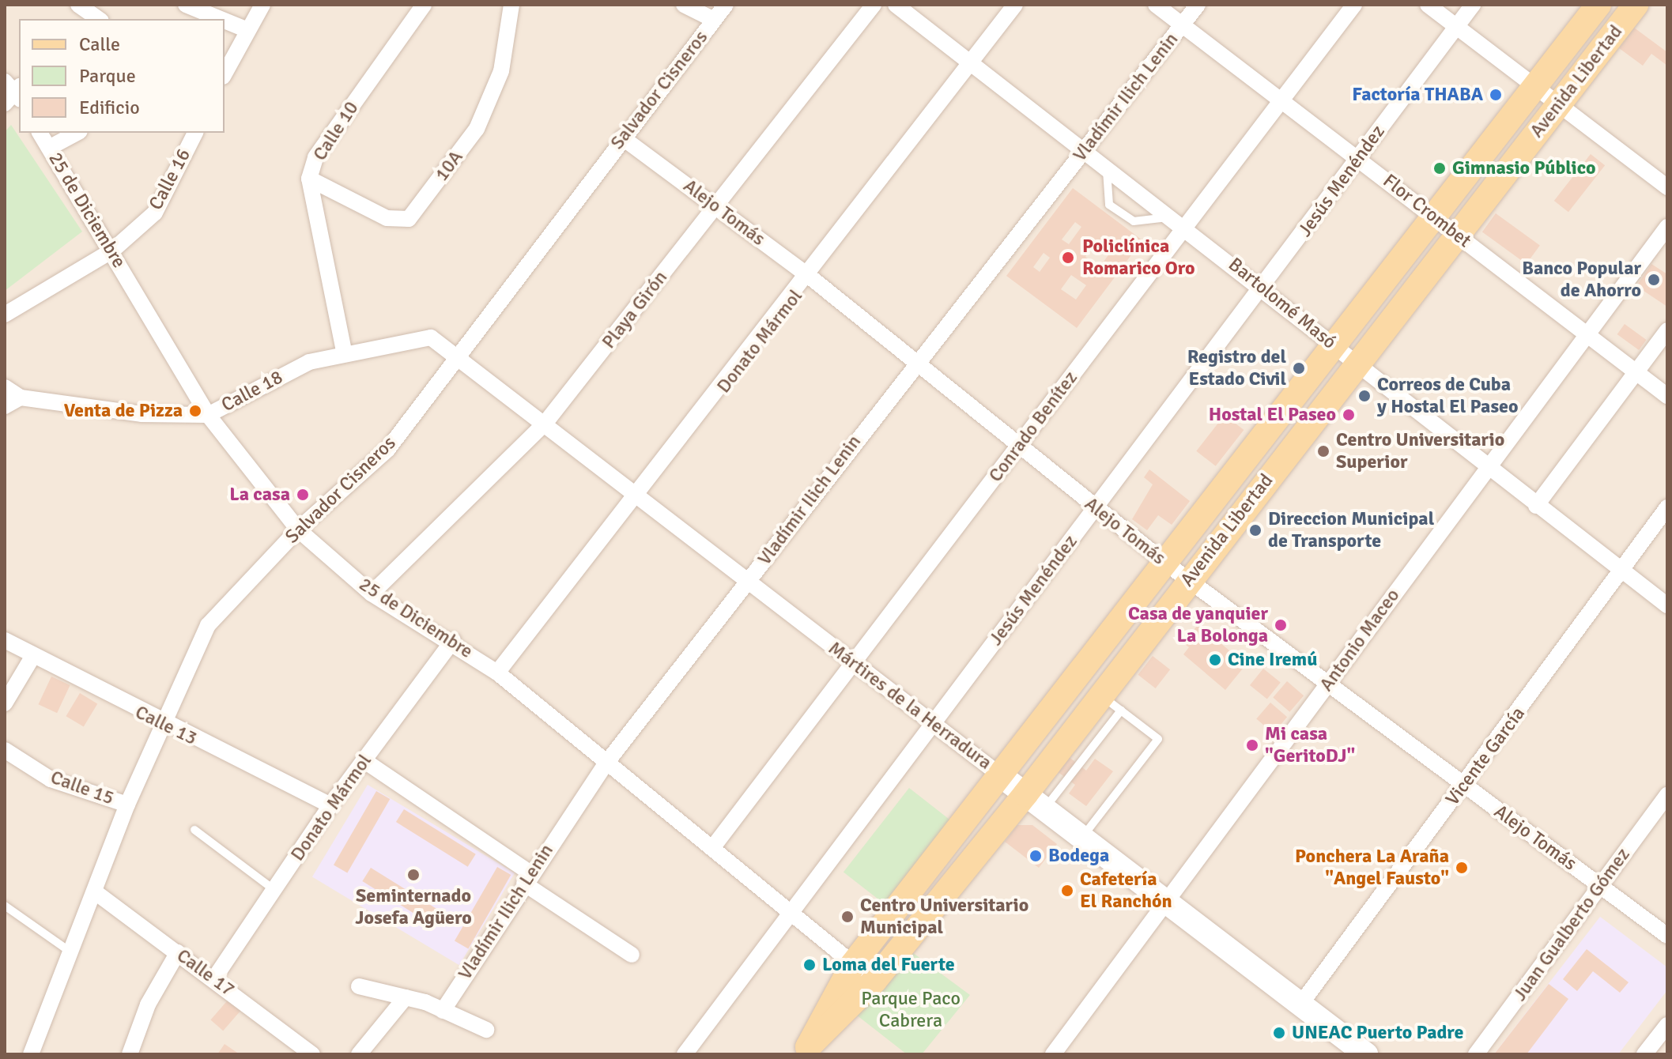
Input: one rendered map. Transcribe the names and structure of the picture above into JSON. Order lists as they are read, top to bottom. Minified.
{"streets":{"main road":["Avenida Libertad"],"street":["Salvador Cisneros","Vladímir Ilich Lenin","Calle 10","10A","Calle 16","Jesús Menéndez","25 de Diciembre","Flor Crombet","Alejo Tomás","Bartolomé Masó","Playa Girón","Donato Mármol","Calle 18","Conrado Benítez","Antonio Maceo","Mártires de la Herradura","Calle 13","Vicente García","Calle 15","Juan Gualberto Gómez","Calle 17"]},"crossings":[["Avenida Libertad","25 de Diciembre"],["Avenida Libertad","Flor Crombet"],["Avenida Libertad","Alejo Tomás"],["Avenida Libertad","Bartolomé Masó"],["Avenida Libertad","Mártires de la Herradura"],["Salvador Cisneros","25 de Diciembre"],["Salvador Cisneros","Alejo Tomás"],["Salvador Cisneros","Calle 18"],["Salvador Cisneros","Mártires de la Herradura"],["Salvador Cisneros","Calle 13"],["Salvador Cisneros","Calle 15"],["Salvador Cisneros","Calle 17"],["Vladímir Ilich Lenin","25 de Diciembre"],["Vladímir Ilich Lenin","Flor Crombet"],["Vladímir Ilich Lenin","Alejo Tomás"],["Vladímir Ilich Lenin","Bartolomé Masó"],["Vladímir Ilich Lenin","Mártires de la Herradura"],["Calle 10","10A"],["Calle 10","Calle 18"],["Calle 16","25 de Diciembre"],["Jesús Menéndez","25 de Diciembre"],["Jesús Menéndez","Flor Crombet"],["Jesús Menéndez","Alejo Tomás"],["Jesús Menéndez","Bartolomé Masó"],["Jesús Menéndez","Mártires de la Herradura"],["25 de Diciembre","Playa Girón"],["25 de Diciembre","Donato Mármol"],["25 de Diciembre","Calle 18"],["25 de Diciembre","Conrado Benítez"],["Flor Crombet","Conrado Benítez"],["Flor Crombet","Antonio Maceo"],["Alejo Tomás","Playa Girón"],["Alejo Tomás","Donato Mármol"],["Alejo Tomás","Conrado Benítez"],["Alejo Tomás","Antonio Maceo"],["Alejo Tomás","Vicente García"],["Alejo Tomás","Juan Gualberto Gómez"],["Bartolomé Masó","Donato Mármol"],["Bartolomé Masó","Conrado Benítez"],["Bartolomé Masó","Antonio Maceo"],["Bartolomé Masó","Vicente García"],["Playa Girón","Mártires de la Herradura"],["Donato Mármol","Mártires de la Herradura"],["Donato Mármol","Calle 13"],["Donato Mármol","Calle 17"],["Calle 18","Mártires de la Herradura"],["Conrado Benítez","Mártires de la Herradura"],["Antonio Maceo","Mártires de la Herradura"],["Mártires de la Herradura","Vicente García"]],"parks":["Parque Paco Cabrera"],"places":["Factoría THABA","Gimnasio Público","Policlínica Romarico Oro","Banco Popular de Ahorro","Registro del Estado Civil","Correos de Cuba y Hostal El Paseo","Venta de Pizza","Hostal El Paseo","Centro Universitario Superior","La casa","Direccion Municipal de Transporte","Casa de yanquier La Bolonga","Cine Iremú","Mi casa \"GeritoDJ\"","Bodega","Ponchera La Araña \"Angel Fausto\"","Seminternado Josefa Agüero","Cafetería El Ranchón","Centro Universitario Municipal","Loma del Fuerte","UNEAC Puerto Padre"],"legend":["Calle","Parque","Edificio"]}
